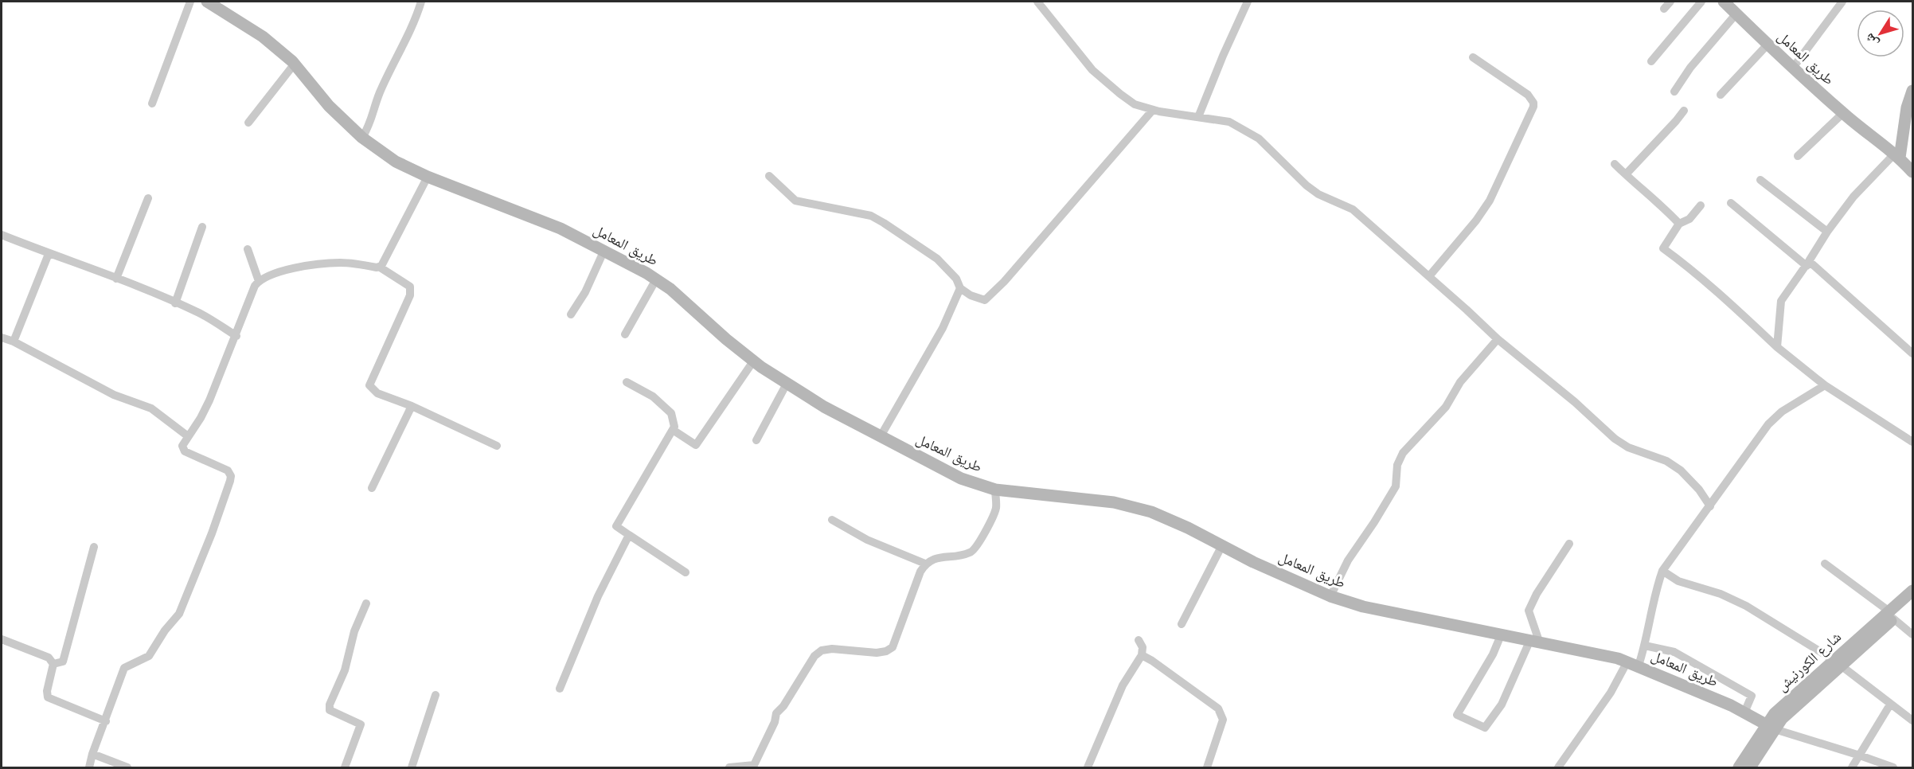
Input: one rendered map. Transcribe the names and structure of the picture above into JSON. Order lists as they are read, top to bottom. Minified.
{"streets":{"main road":["طريق المعامل","شارع الكورنيش"]},"crossings":[["طريق المعامل","شارع الكورنيش"]],"north":"bottom left"}
